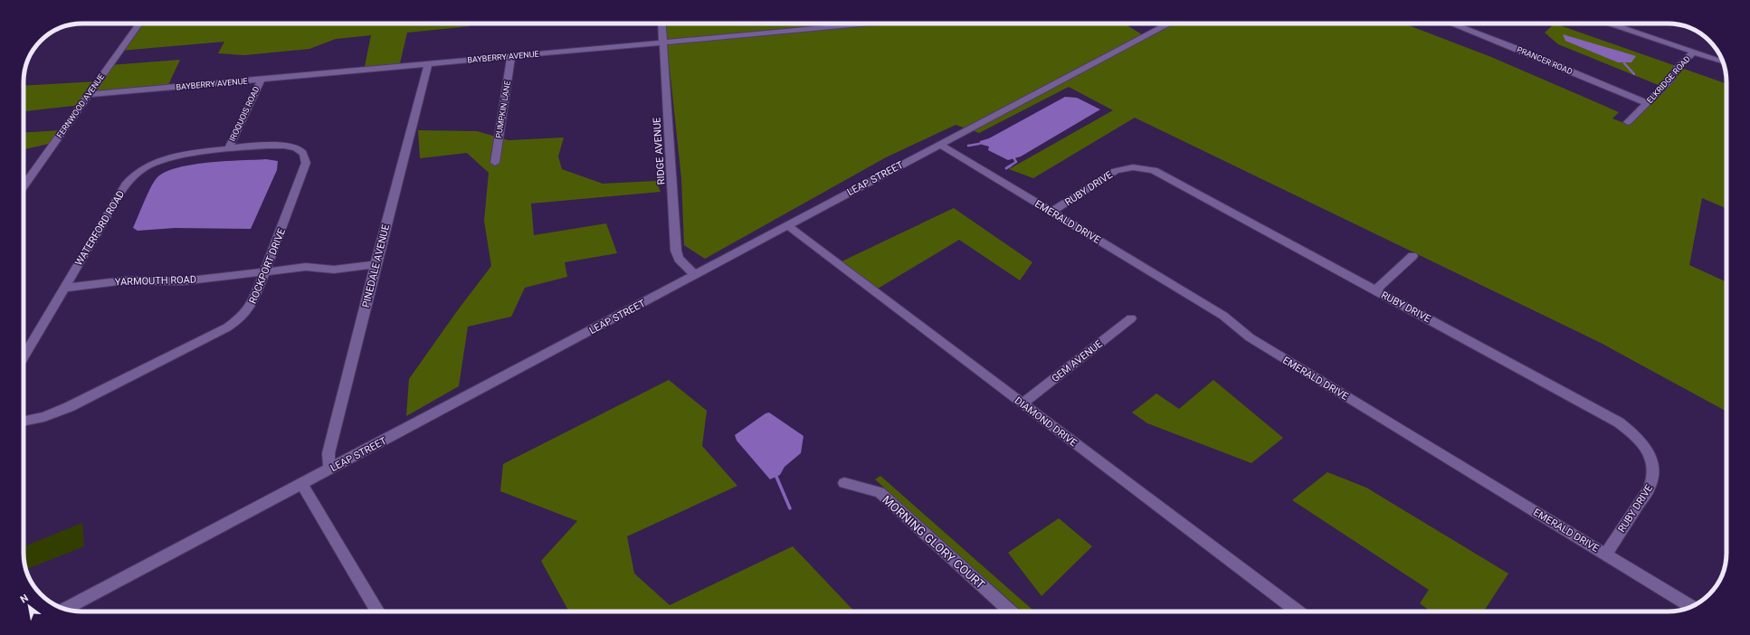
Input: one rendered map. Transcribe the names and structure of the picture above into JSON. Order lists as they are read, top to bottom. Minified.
{"streets":{"street":["BAYBERRY AVENUE","PRANCER ROAD","ELKRIDGE ROAD","FERNWOOD AVENUE","PUMPKIN LANE","IROQUOIS ROAD","RIDGE AVENUE","LEAP STREET","RUBY DRIVE","EMERALD DRIVE","WATERFORD ROAD","ROCKPORT DRIVE","PINEDALE AVENUE","YARMOUTH ROAD","GEM AVENUE","DIAMOND DRIVE","MORNING GLORY COURT"]},"crossings":[["BAYBERRY AVENUE","FERNWOOD AVENUE"],["BAYBERRY AVENUE","PUMPKIN LANE"],["BAYBERRY AVENUE","IROQUOIS ROAD"],["BAYBERRY AVENUE","RIDGE AVENUE"],["BAYBERRY AVENUE","PINEDALE AVENUE"],["PRANCER ROAD","ELKRIDGE ROAD"],["IROQUOIS ROAD","WATERFORD ROAD"],["IROQUOIS ROAD","ROCKPORT DRIVE"],["RIDGE AVENUE","LEAP STREET"],["LEAP STREET","EMERALD DRIVE"],["LEAP STREET","PINEDALE AVENUE"],["LEAP STREET","DIAMOND DRIVE"],["RUBY DRIVE","EMERALD DRIVE"],["WATERFORD ROAD","ROCKPORT DRIVE"],["WATERFORD ROAD","YARMOUTH ROAD"],["ROCKPORT DRIVE","YARMOUTH ROAD"],["PINEDALE AVENUE","YARMOUTH ROAD"],["GEM AVENUE","DIAMOND DRIVE"]],"north":"top left"}
